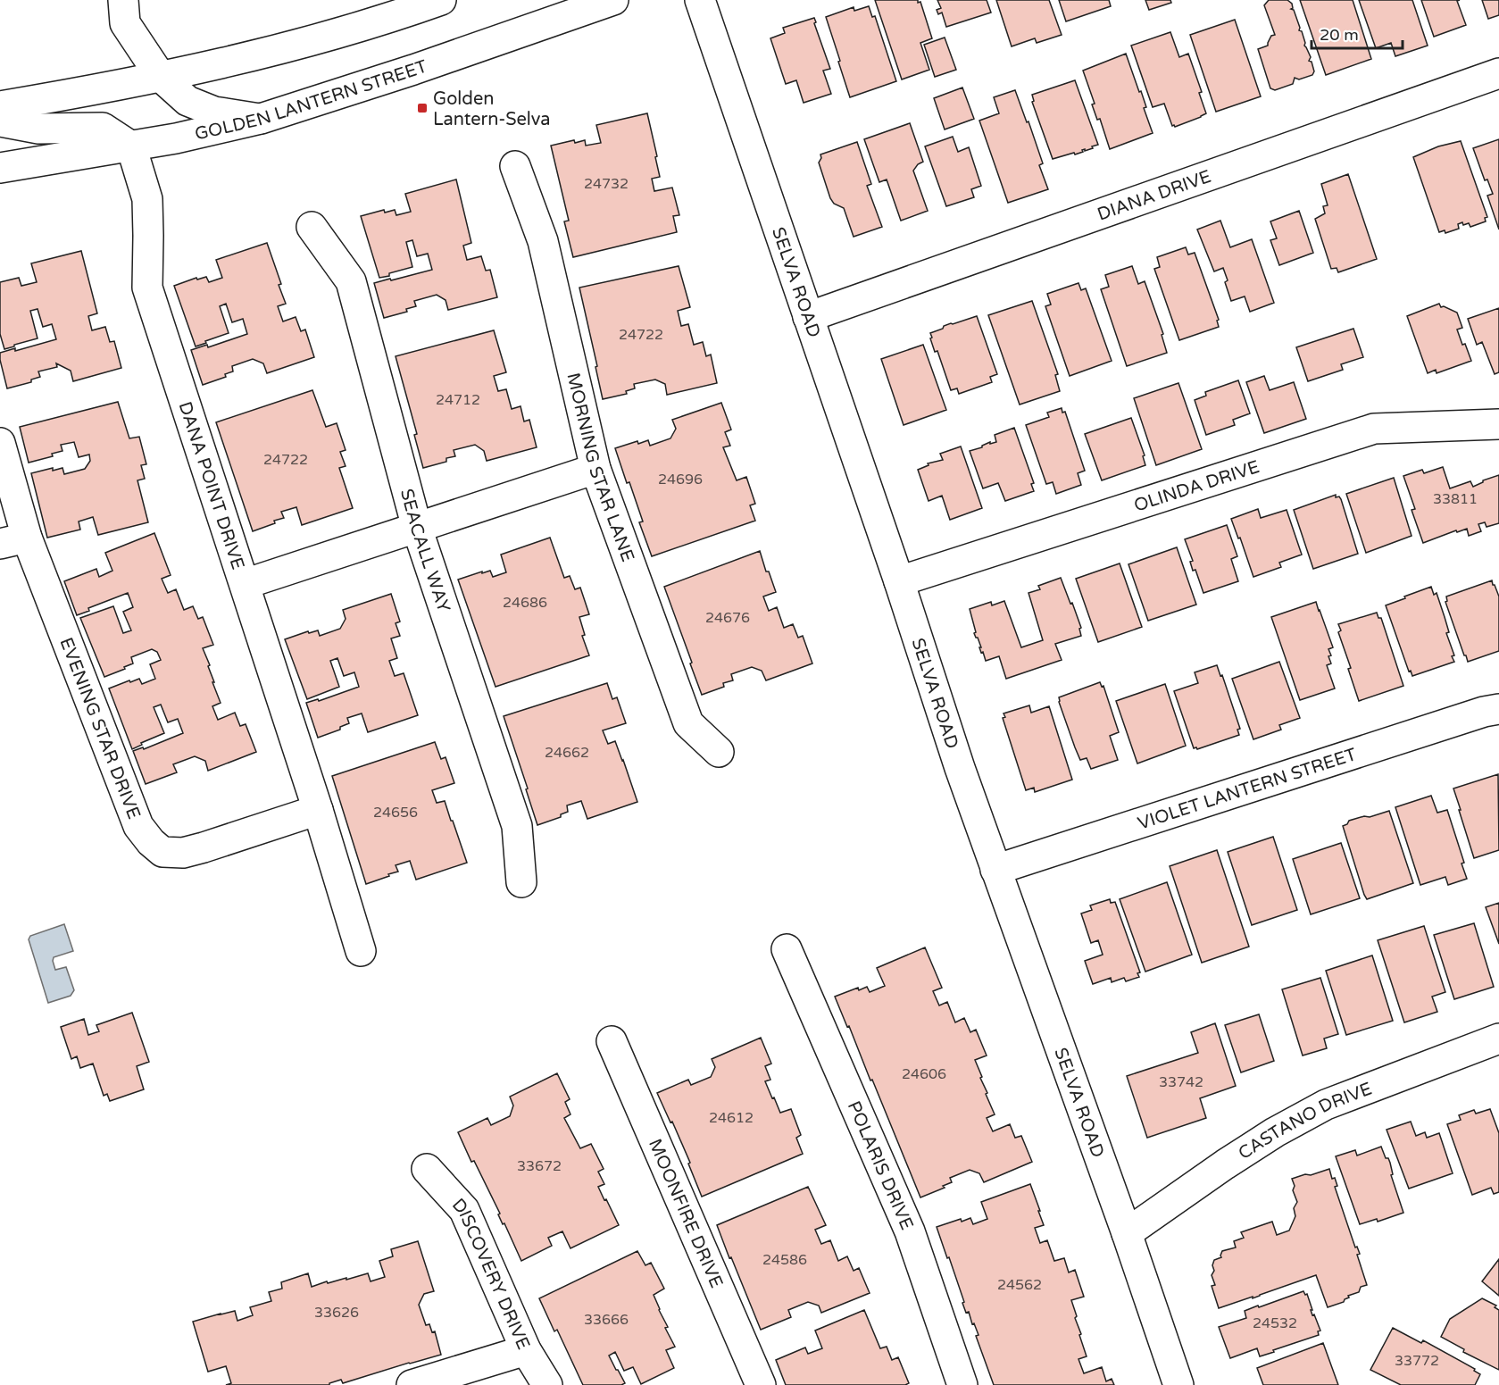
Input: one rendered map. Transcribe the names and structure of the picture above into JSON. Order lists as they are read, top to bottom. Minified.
{"streets":{"street":["GOLDEN LANTERN STREET","DIANA DRIVE","SELVA ROAD","MORNING STAR LANE","DANA POINT DRIVE","OLINDA DRIVE","SEACALL WAY","EVENING STAR DRIVE","VIOLET LANTERN STREET","CASTANO DRIVE","POLARIS DRIVE","MOONFIRE DRIVE","DISCOVERY DRIVE"]},"crossings":[["GOLDEN LANTERN STREET","DANA POINT DRIVE"],["DIANA DRIVE","SELVA ROAD"],["SELVA ROAD","OLINDA DRIVE"],["SELVA ROAD","VIOLET LANTERN STREET"],["SELVA ROAD","CASTANO DRIVE"],["DANA POINT DRIVE","EVENING STAR DRIVE"]],"places":{"transit":["Golden Lantern-Selva"]},"house_numbers":["24732","24722","24712","24722","24696","33811","24686","24676","24662","24656","24606","33742","24612","33672","24586","24562","33626","33666","24532","33772"],"scale_bar":"20 m"}
